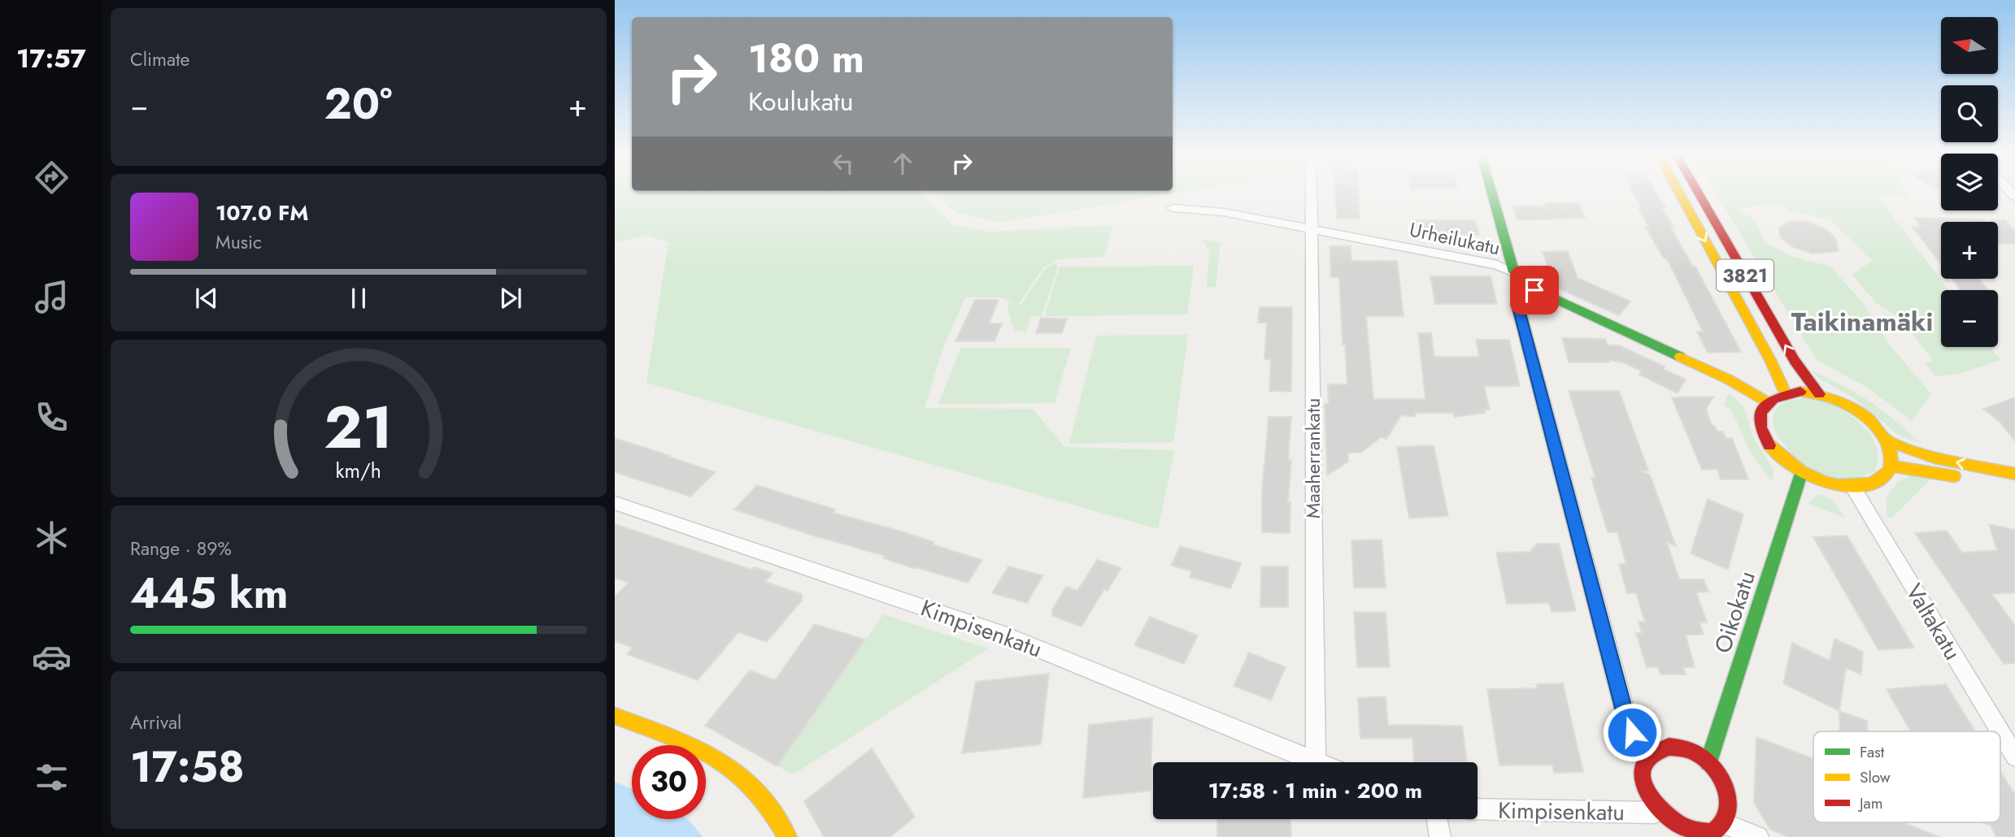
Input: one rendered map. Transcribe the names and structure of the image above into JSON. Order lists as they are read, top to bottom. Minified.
{"streets":{"main road":["Urheilukatu","3821","Oikokatu"],"street":["Maaherrankatu","Valtakatu","Kimpisenkatu"]},"crossings":[["Urheilukatu","3821"],["Urheilukatu","Maaherrankatu"],["Urheilukatu","Oikokatu"],["Urheilukatu","Valtakatu"],["3821","Oikokatu"],["3821","Valtakatu"],["Maaherrankatu","Kimpisenkatu"],["Oikokatu","Valtakatu"],["Oikokatu","Kimpisenkatu"]],"districts":["Taikinamäki"],"legend":["Fast","Slow","Jam"],"north":"left","page":{"tabs":"17:57","tile":["Climate",["Range · 89%","445 km"],["Arrival","17:58"]],"map_buttons":["+","−"],"turn":["180 m","Koulukatu"],"heat":["−","20°","+"],"song":["107.0 FM","Music"],"limit":"30","trip":"17:58 · 1 min · 200 m","gauge":["21","km/h"]}}
